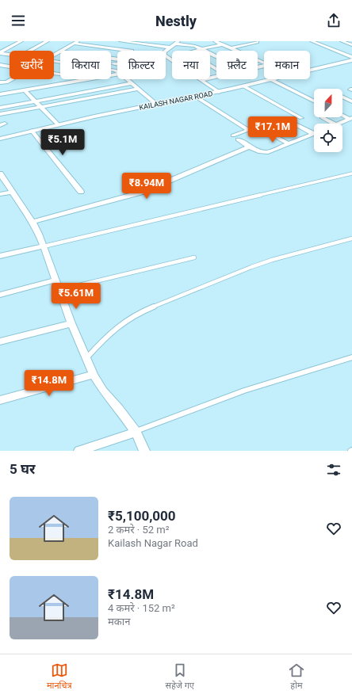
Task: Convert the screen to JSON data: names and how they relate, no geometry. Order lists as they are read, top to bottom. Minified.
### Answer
{"streets":{"street":["KAILASH NAGAR ROAD"]},"north":"top","page":{"header":"Nestly","chip":["खरीदें","किराया","फ़िल्टर","नया","फ़्लैट","मकान"],"price":["₹17.1M","₹5.1M","₹8.94M","₹5.61M","₹14.8M"],"heading":"5 घर","list":[{"name":"₹5,100,000","note":"2 कमरे · 52 m² · Kailash Nagar Road"},{"name":"₹14.8M","note":"4 कमरे · 152 m² · मकान"}],"tabs":["मानचित्र","सहेजे गए","होम"]}}
